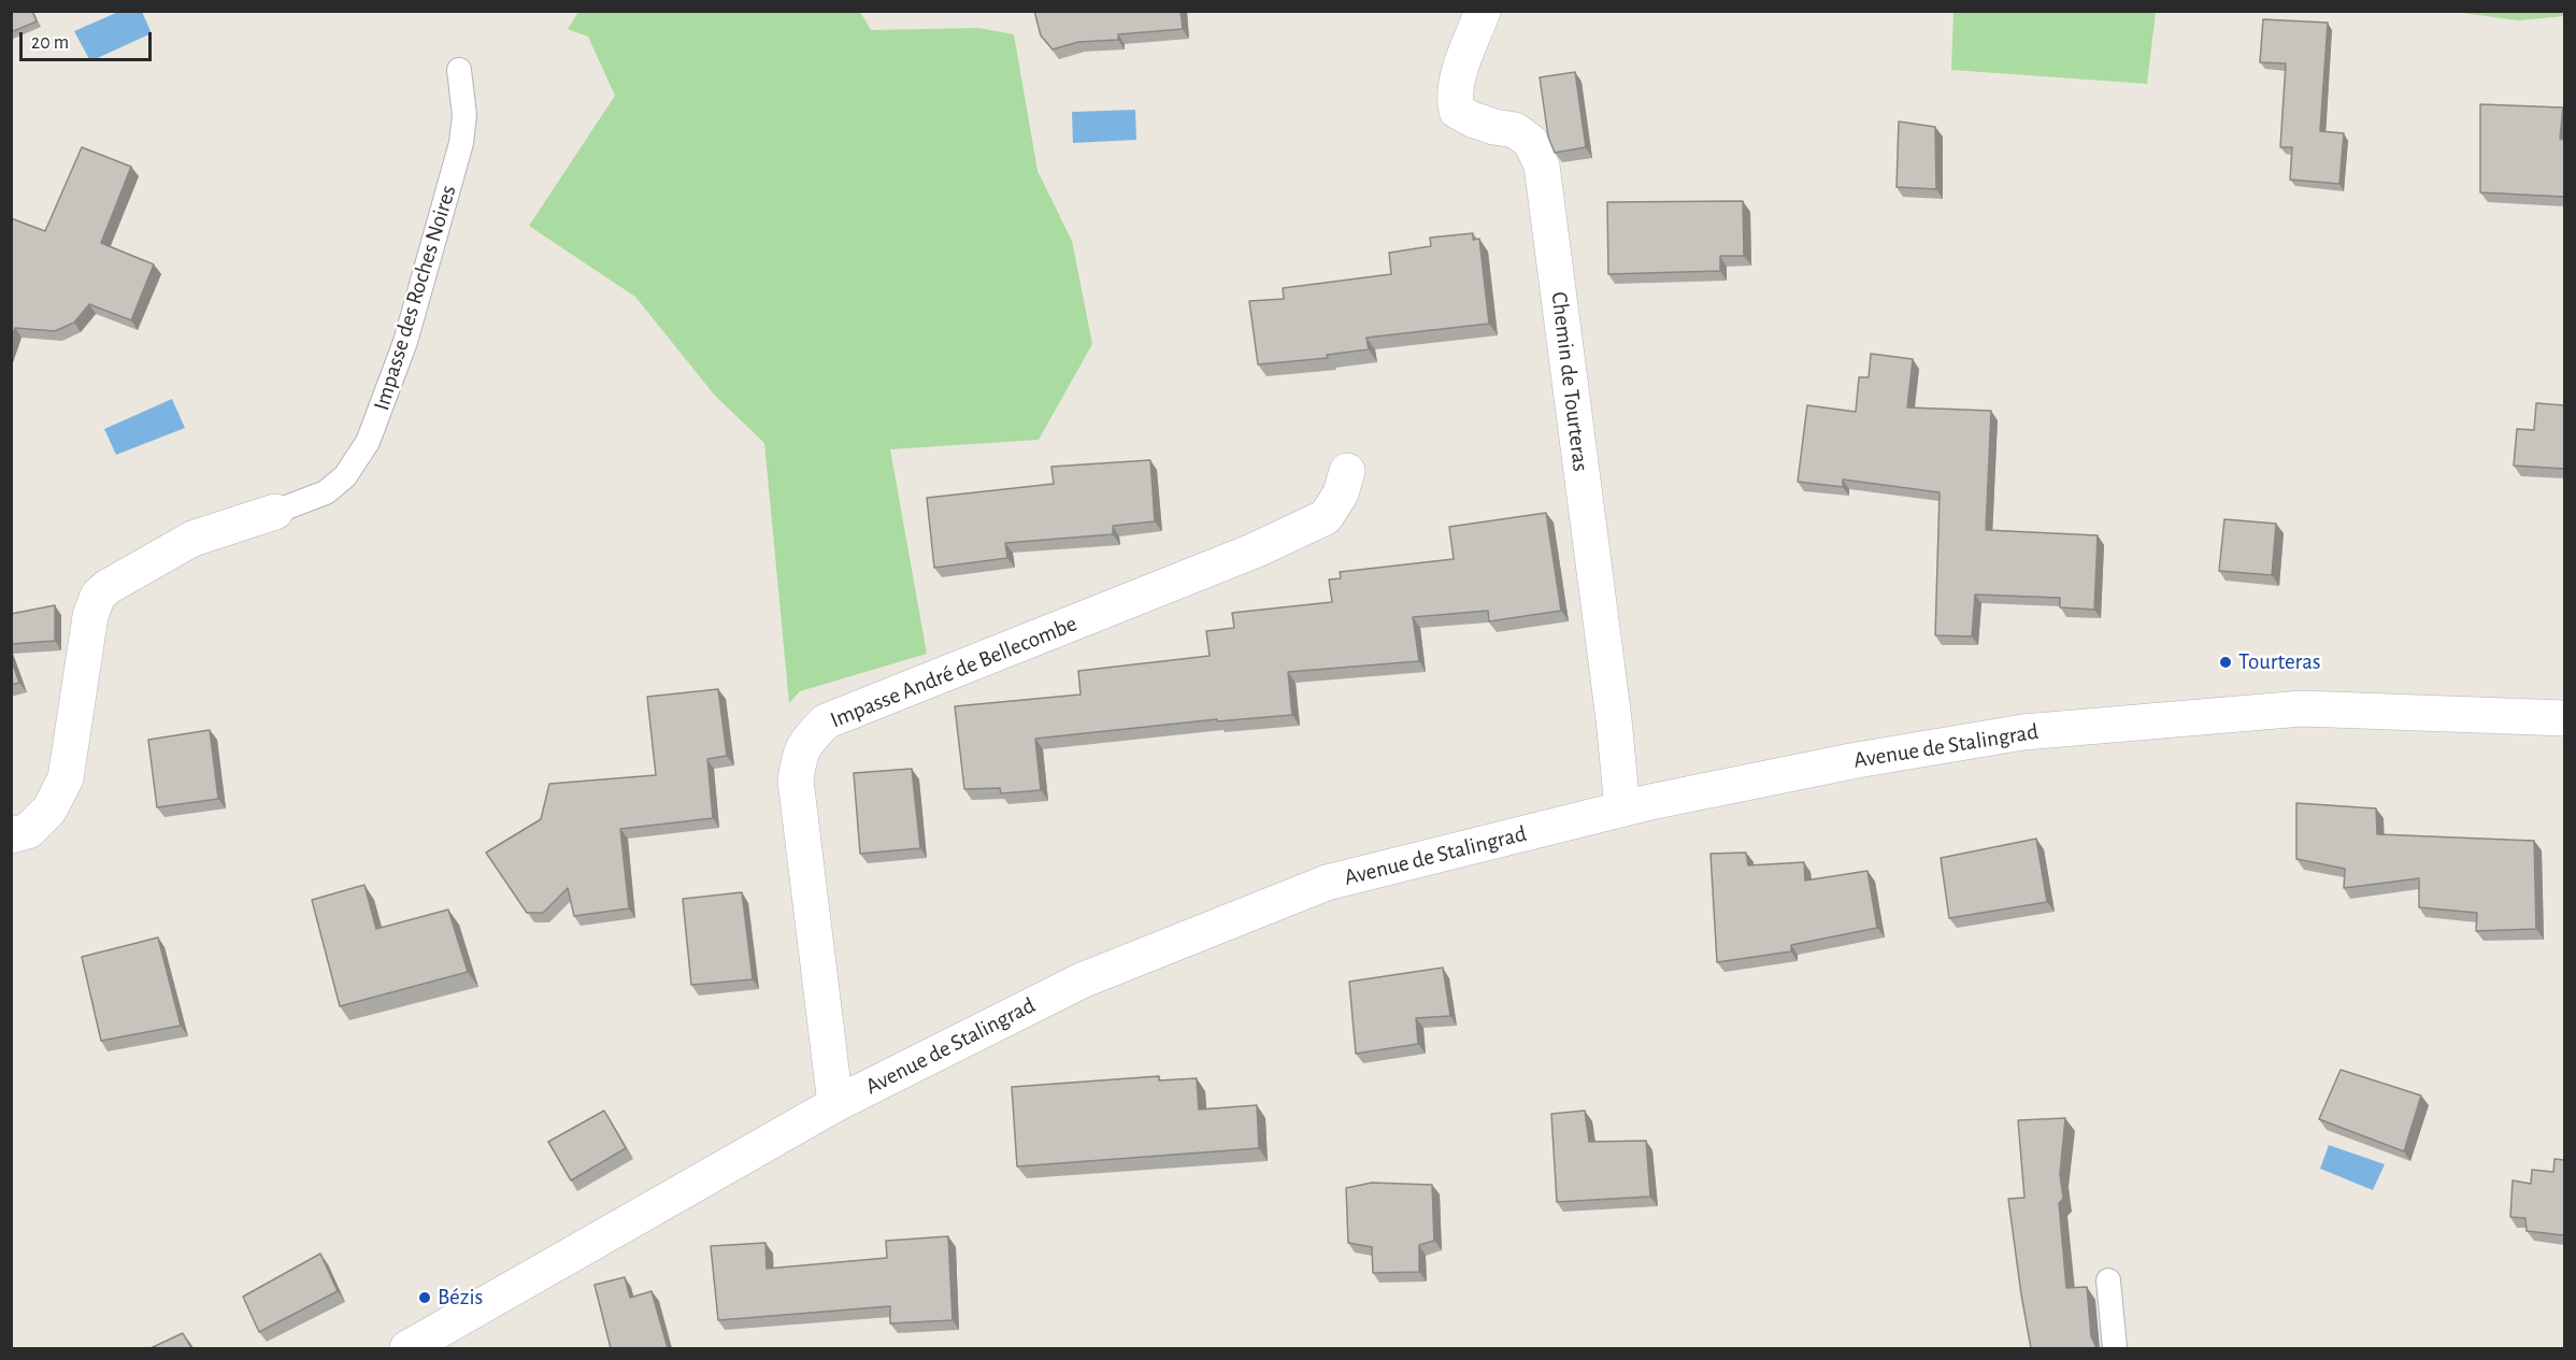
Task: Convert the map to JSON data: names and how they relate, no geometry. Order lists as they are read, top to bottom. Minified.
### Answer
{"streets":{"street":["Impasse des Roches Noires","Chemin de Tourteras","Impasse André de Bellecombe","Avenue de Stalingrad"]},"crossings":[["Chemin de Tourteras","Avenue de Stalingrad"],["Impasse André de Bellecombe","Avenue de Stalingrad"]],"places":["Tourteras","Bézis"],"scale_bar":"20 m"}
